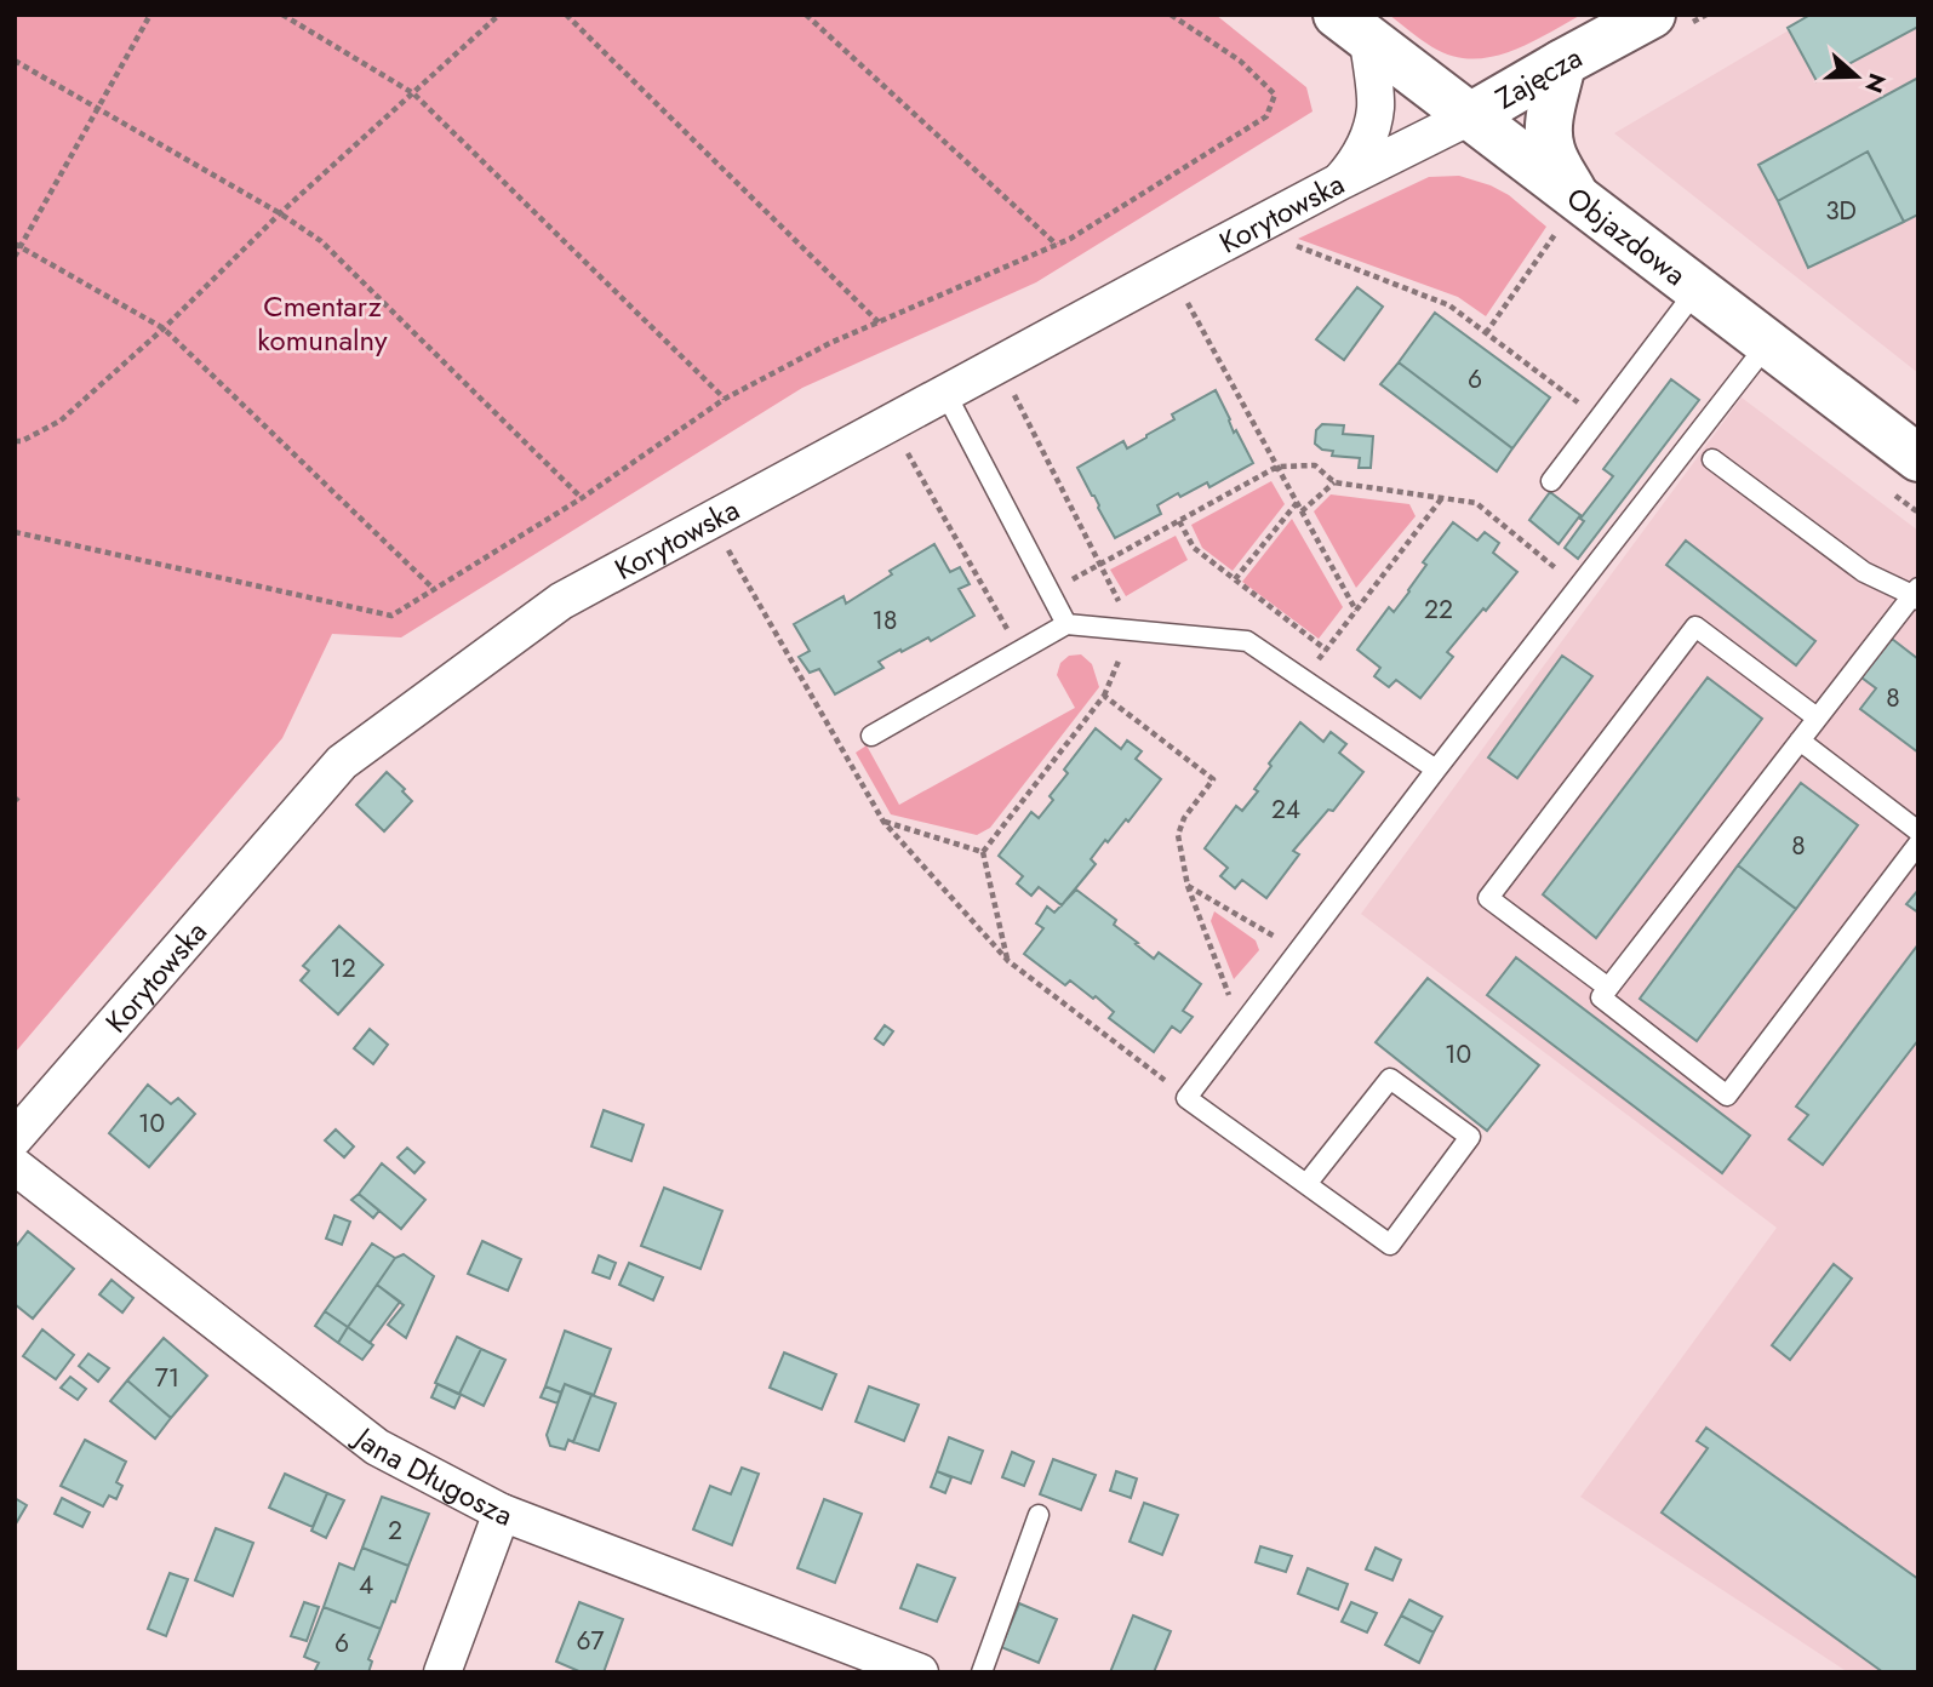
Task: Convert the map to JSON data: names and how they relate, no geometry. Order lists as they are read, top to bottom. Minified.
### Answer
{"streets":{"street":["Zajęcza","Korytowska","Objazdowa","Jana Długosza"]},"crossings":[["Zajęcza","Korytowska"],["Zajęcza","Objazdowa"],["Korytowska","Objazdowa"]],"parks":["Cmentarz komunalny"],"house_numbers":["3D","6","22","18","8","24","8","12","10","10","71","2","4","67","6"],"north":"right"}
